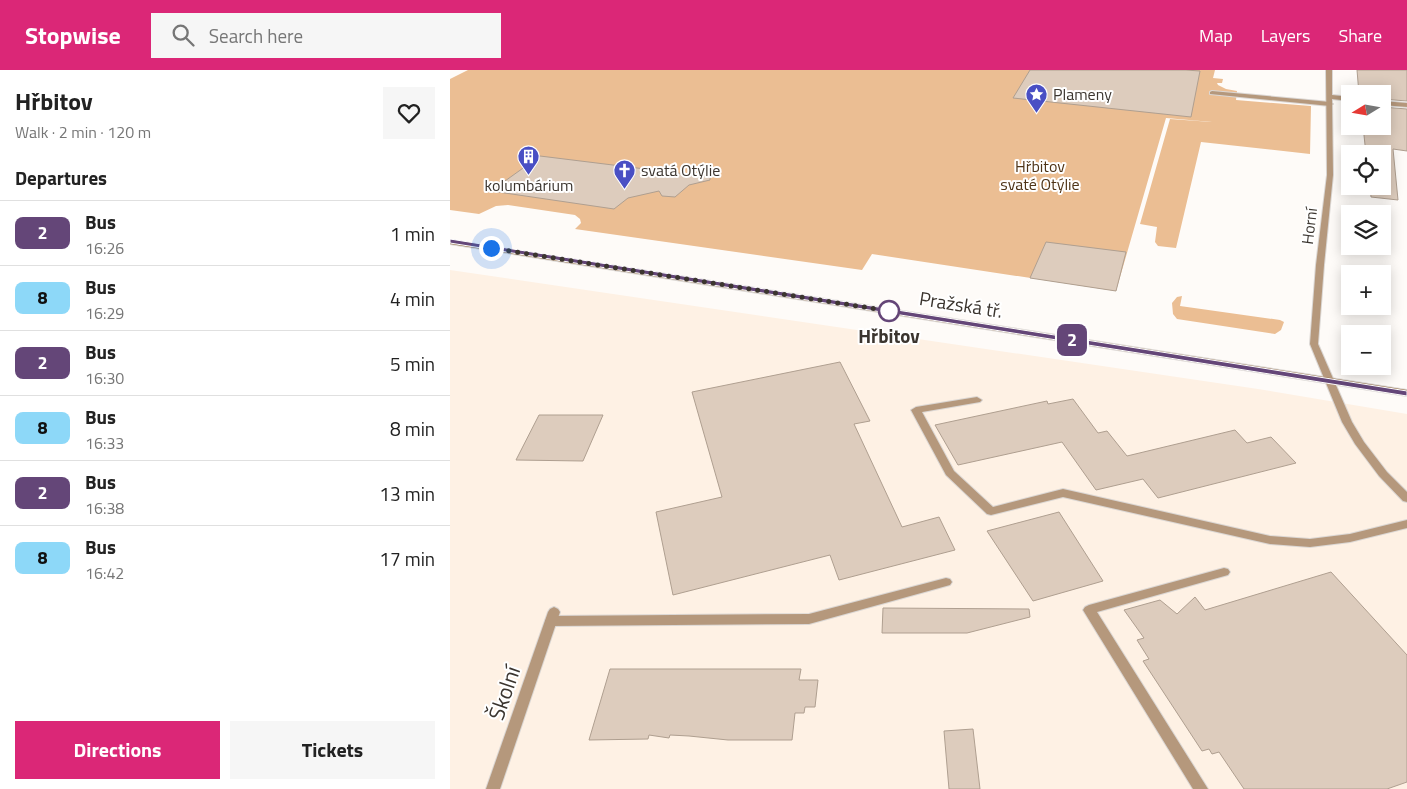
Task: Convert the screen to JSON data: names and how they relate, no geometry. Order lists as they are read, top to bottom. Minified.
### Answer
{"streets":{"main road":["Pražská tř."],"street":["Horní","Školní"]},"crossings":[["Horní","Pražská tř."]],"parks":["Hřbitov svaté Otýlie"],"places":{"place":["Plameny"],"building":["kolumbárium"],"church":["svatá Otýlie"],"other":["Hřbitov"]},"lines":["bus line 2"],"north":"left","page":{"header":"Stopwise","search":"Search here","nav":["Map","Layers","Share"],"heading":[["Hřbitov","Walk · 2 min · 120 m"],"Departures"],"on_map":"2","map_buttons":["+","−"],"list":[{"mark":"2","name":"Bus","note":"16:26","value":"1 min"},{"mark":"8","name":"Bus","note":"16:29","value":"4 min"},{"mark":"2","name":"Bus","note":"16:30","value":"5 min"},{"mark":"8","name":"Bus","note":"16:33","value":"8 min"},{"mark":"2","name":"Bus","note":"16:38","value":"13 min"},{"mark":"8","name":"Bus","note":"16:42","value":"17 min"}],"buttons":["Directions","Tickets"]}}
